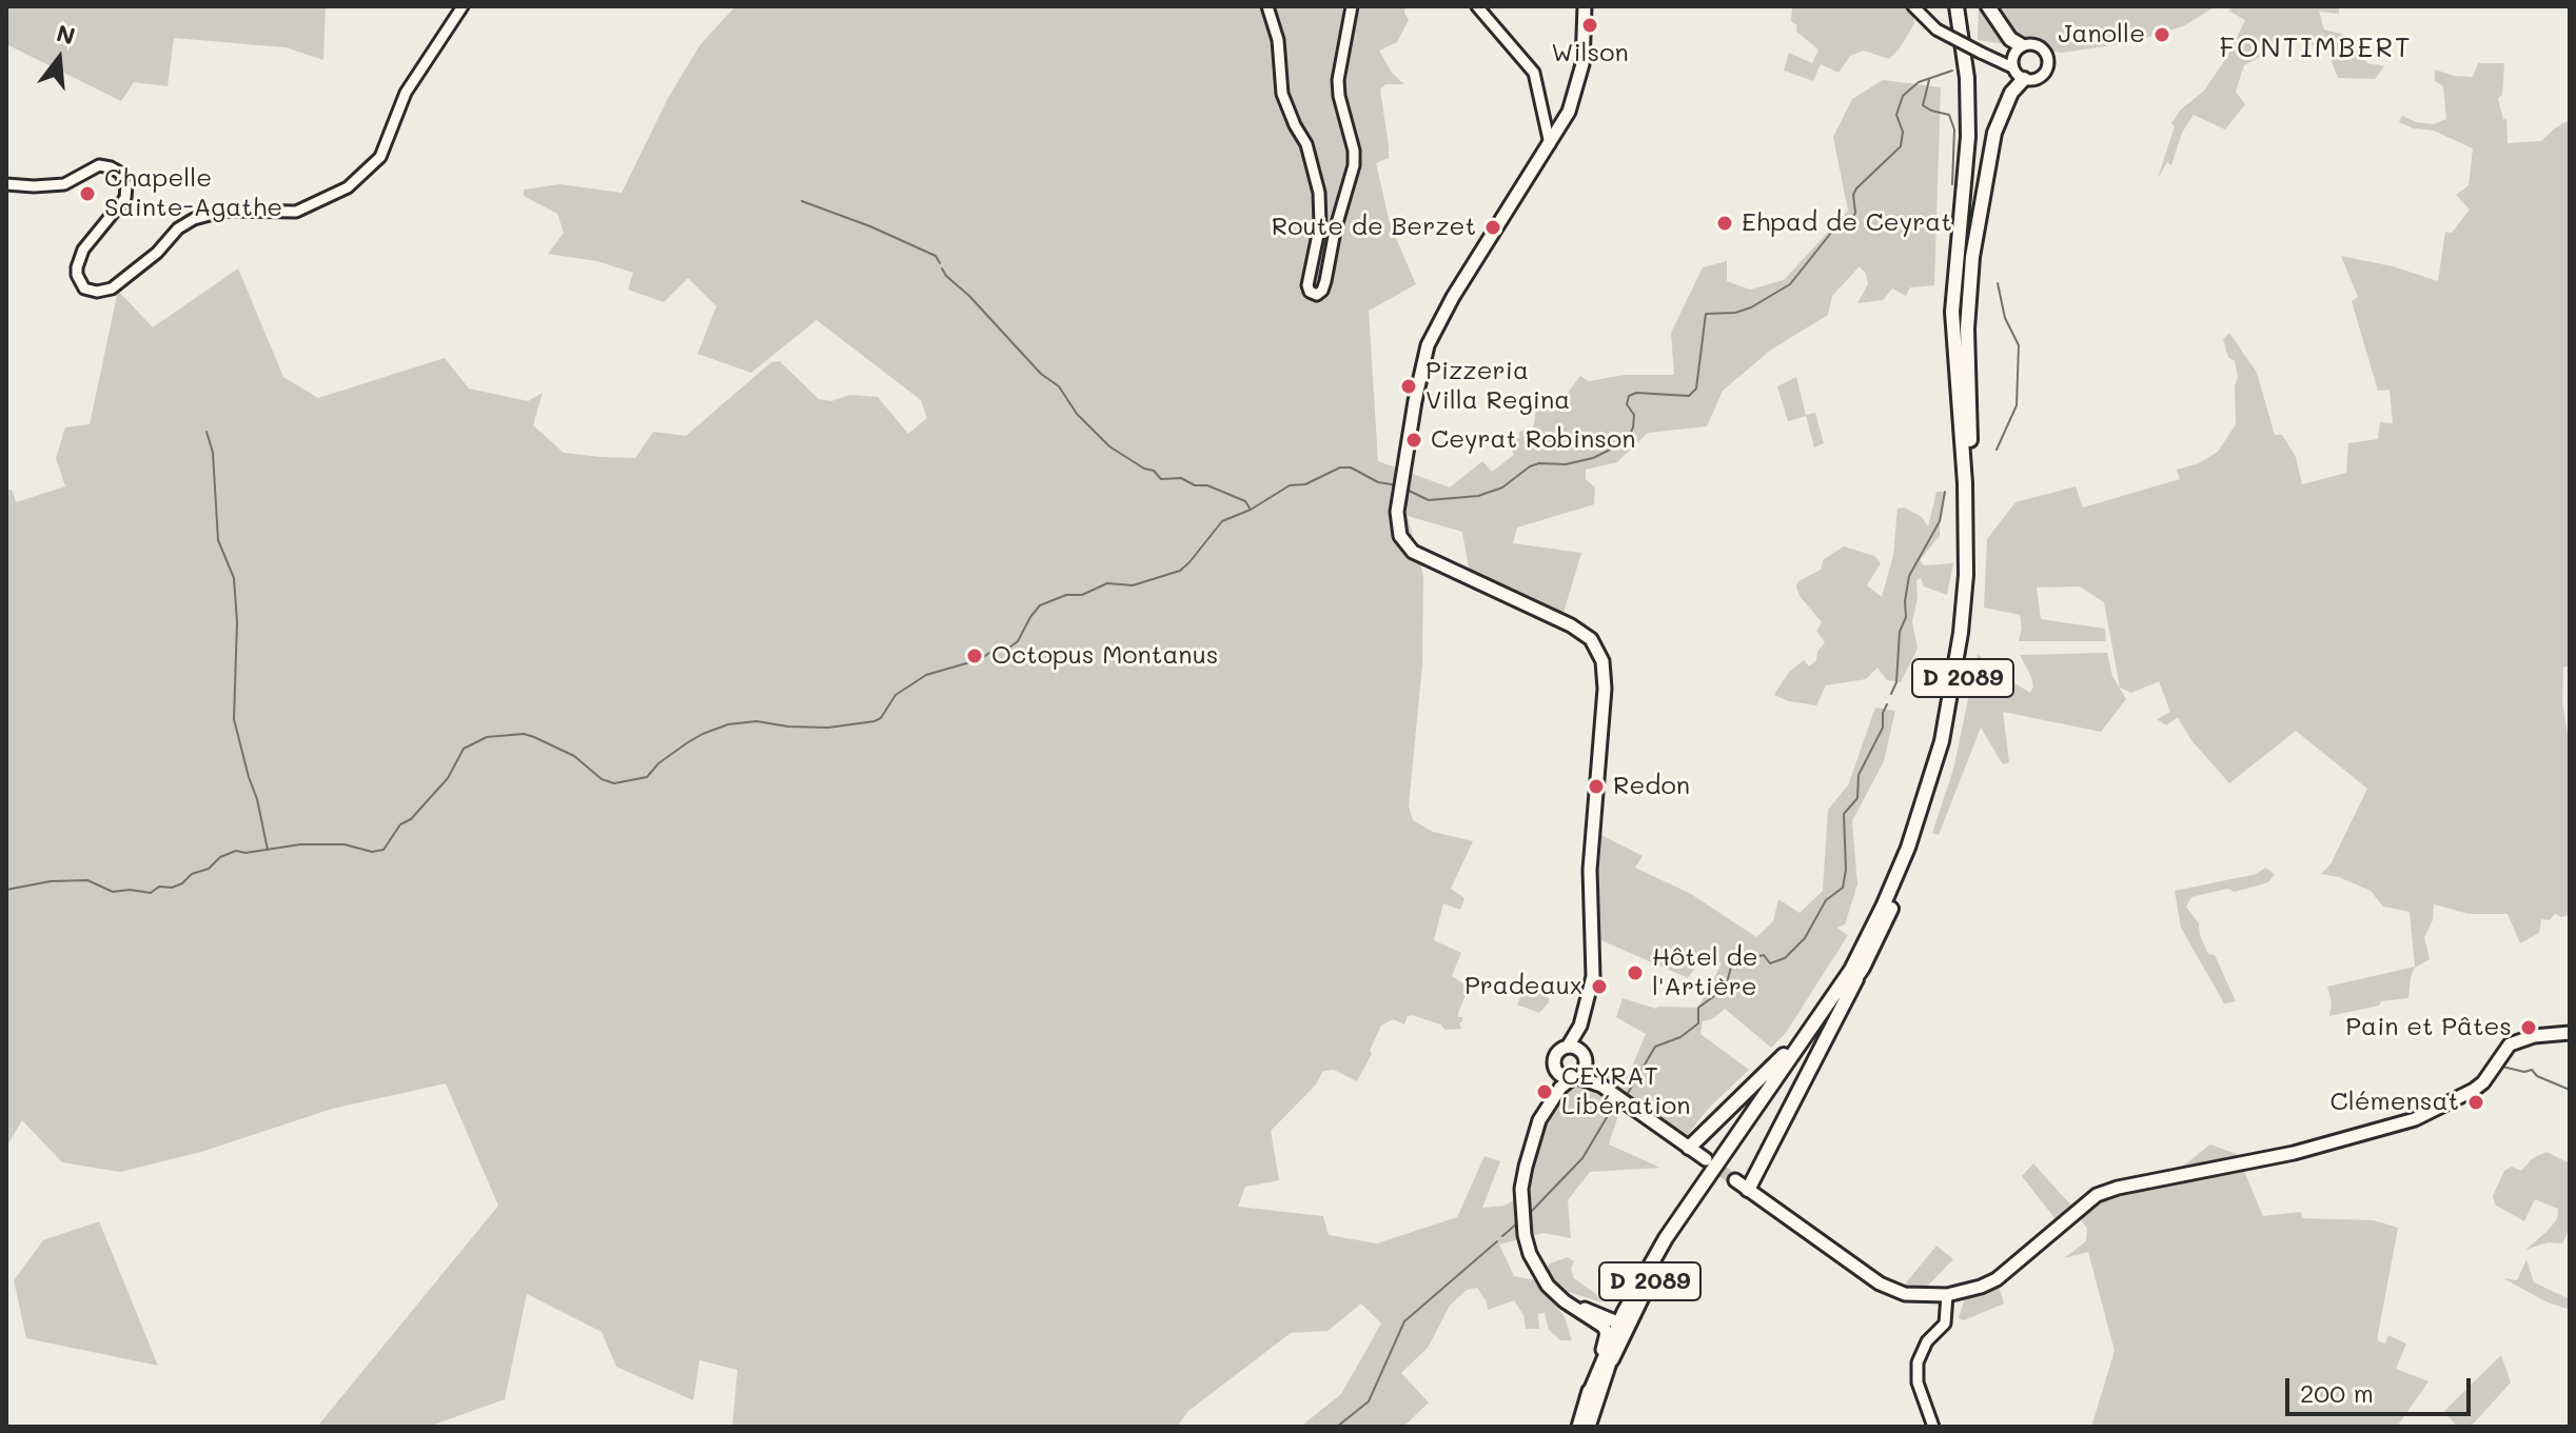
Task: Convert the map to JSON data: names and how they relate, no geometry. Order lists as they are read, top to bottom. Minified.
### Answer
{"streets":{"highway":["D 2089"]},"districts":["FONTIMBERT"],"places":["Wilson","Janolle","Chapelle Sainte-Agathe","Ehpad de Ceyrat","Route de Berzet","Pizzeria Villa Regina","Ceyrat Robinson","Octopus Montanus","Redon","Hôtel de l'Artière","Pradeaux","Pain et Pâtes","CEYRAT Libération","Clémensat"],"scale_bar":"200 m","north":"top"}
